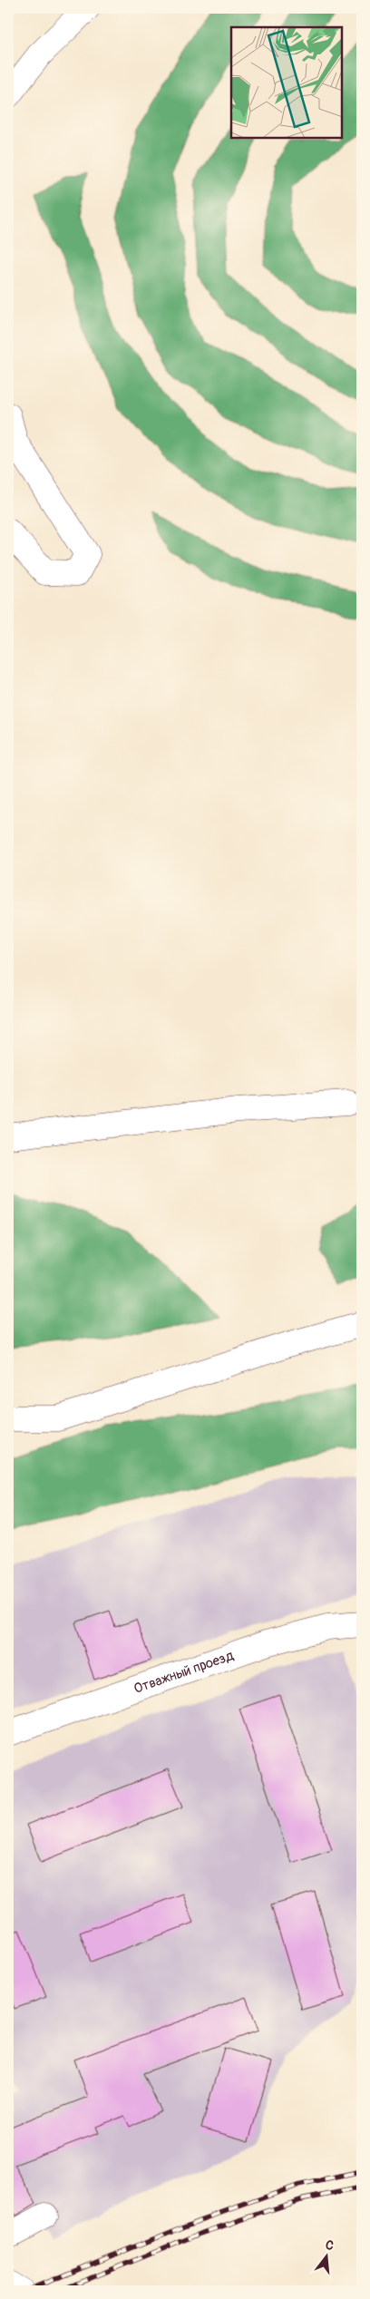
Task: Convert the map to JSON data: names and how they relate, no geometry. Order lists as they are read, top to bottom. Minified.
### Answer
{"streets":{"street":["Отважный проезд"]},"north":"top"}
